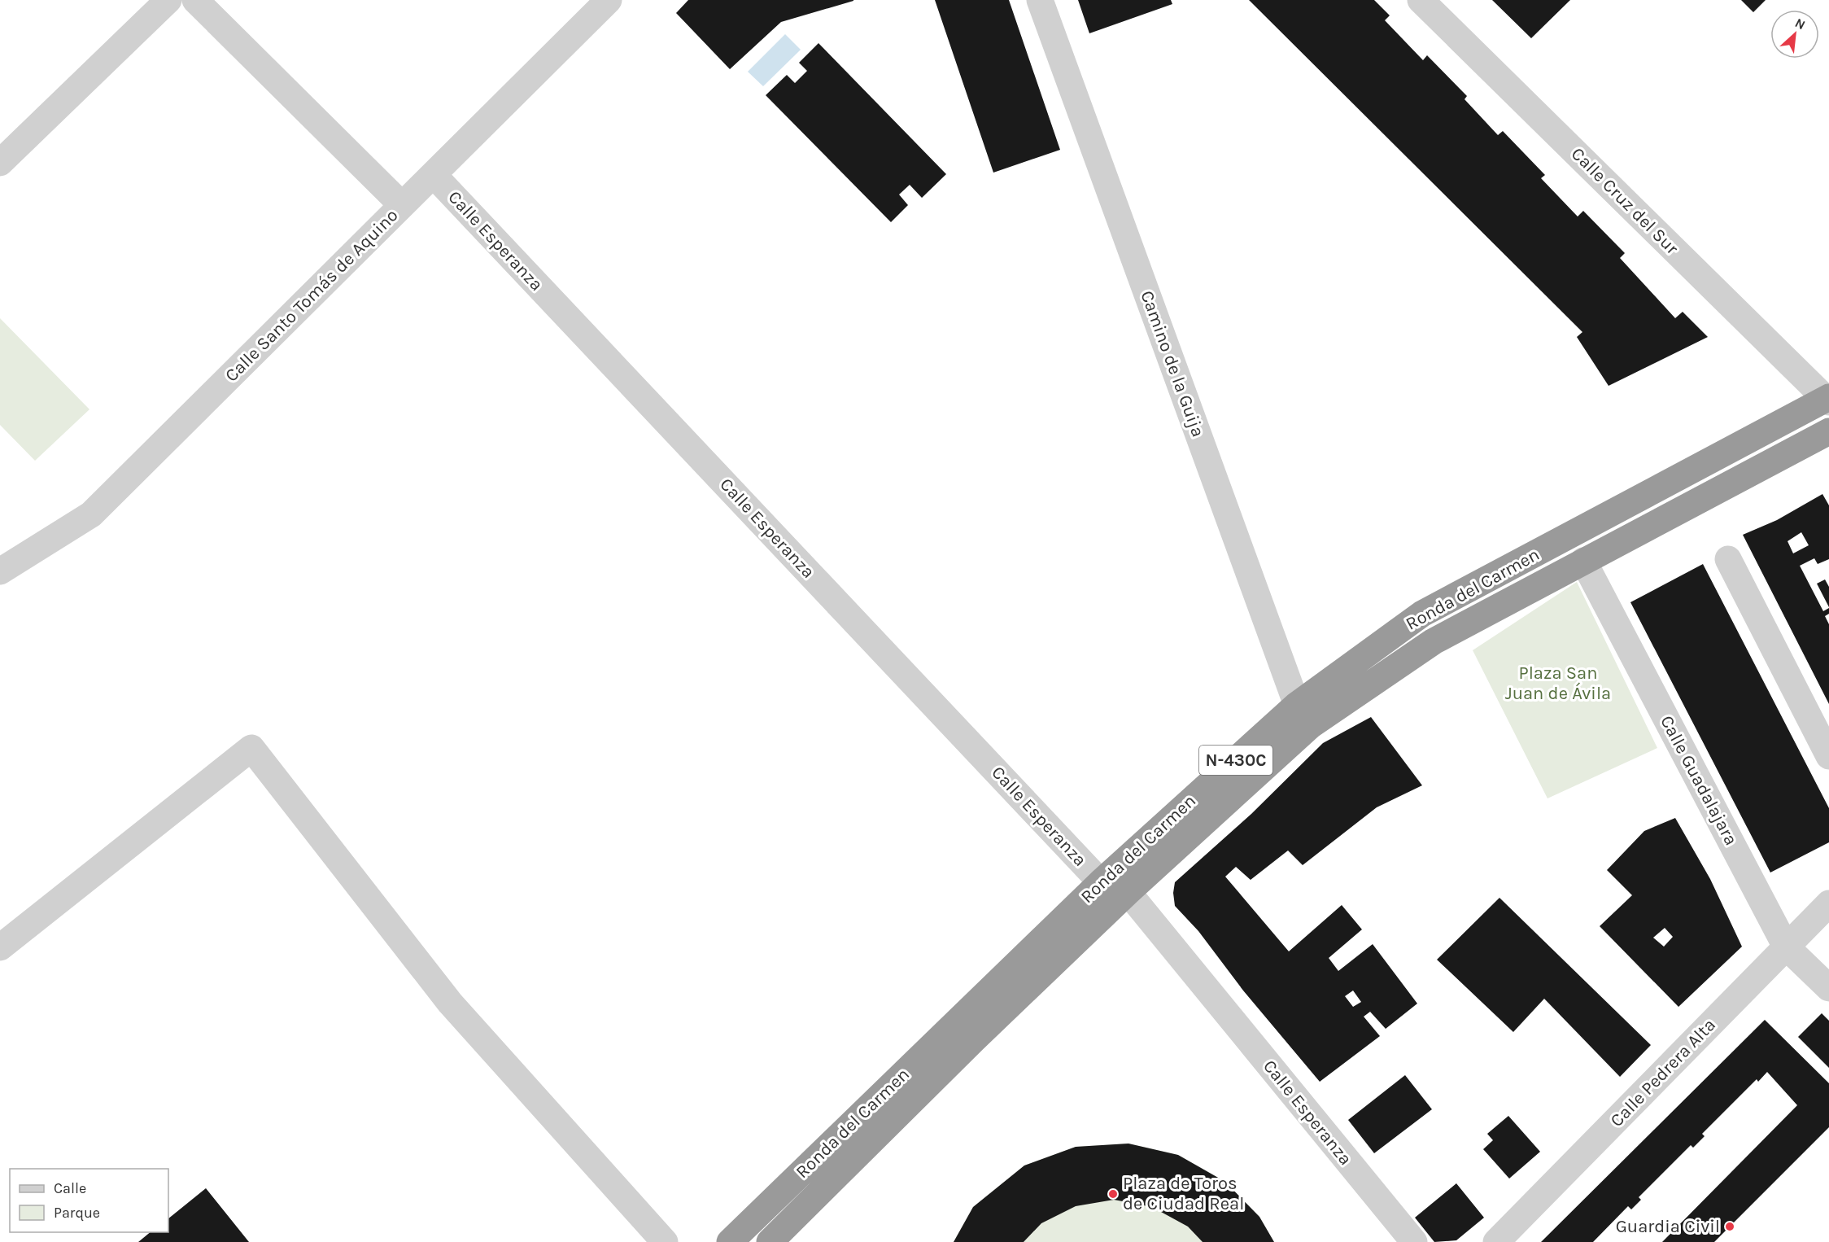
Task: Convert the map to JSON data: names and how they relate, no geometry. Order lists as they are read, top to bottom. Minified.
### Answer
{"streets":{"highway":["Ronda del Carmen","N-430C"],"street":["Calle Cruz del Sur","Calle Esperanza","Calle Santo Tomás de Aquino","Camino de la Guija","Calle Guadalajara","Calle Pedrera Alta"]},"crossings":[["Calle Cruz del Sur","Ronda del Carmen"],["Calle Esperanza","Calle Santo Tomás de Aquino"],["Calle Esperanza","Ronda del Carmen"],["Camino de la Guija","Ronda del Carmen"],["Ronda del Carmen","Calle Guadalajara"],["Calle Guadalajara","Calle Pedrera Alta"]],"parks":["Plaza San Juan de Ávila"],"places":["Plaza de Toros de Ciudad Real","Guardia Civil"],"legend":["Calle","Parque"],"north":"top right"}
